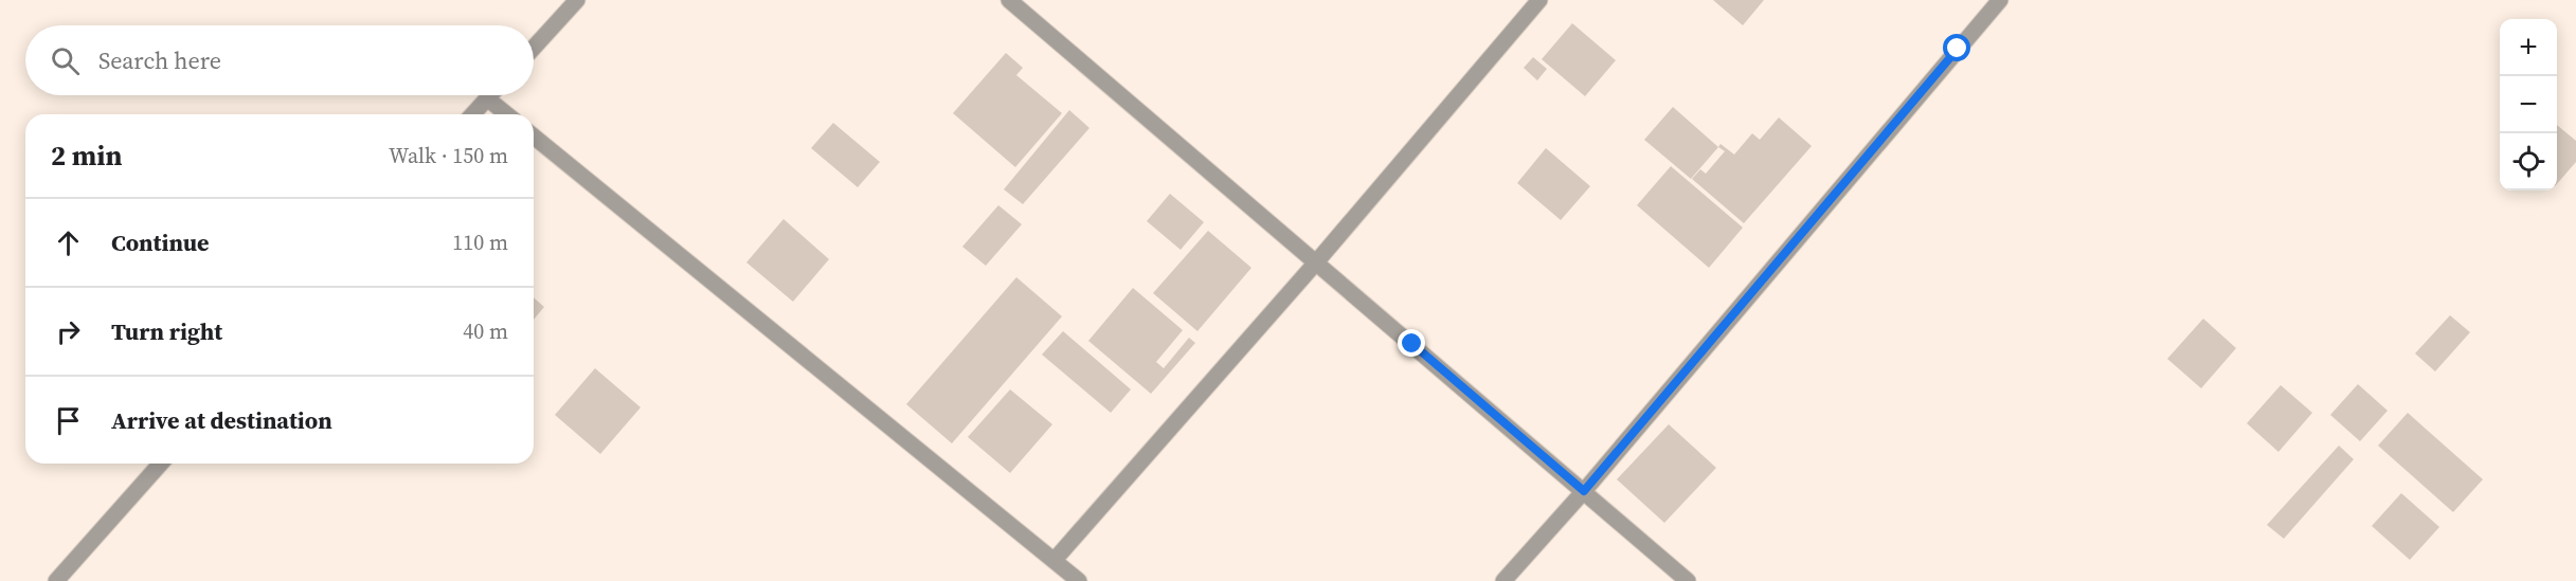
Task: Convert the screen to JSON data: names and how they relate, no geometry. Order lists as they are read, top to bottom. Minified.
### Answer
{"page":{"map_buttons":["+","−"],"search":"Search here","heading":["2 min","Walk · 150 m"],"list":[["Continue","110 m"],["Turn right","40 m"],"Arrive at destination"]}}
